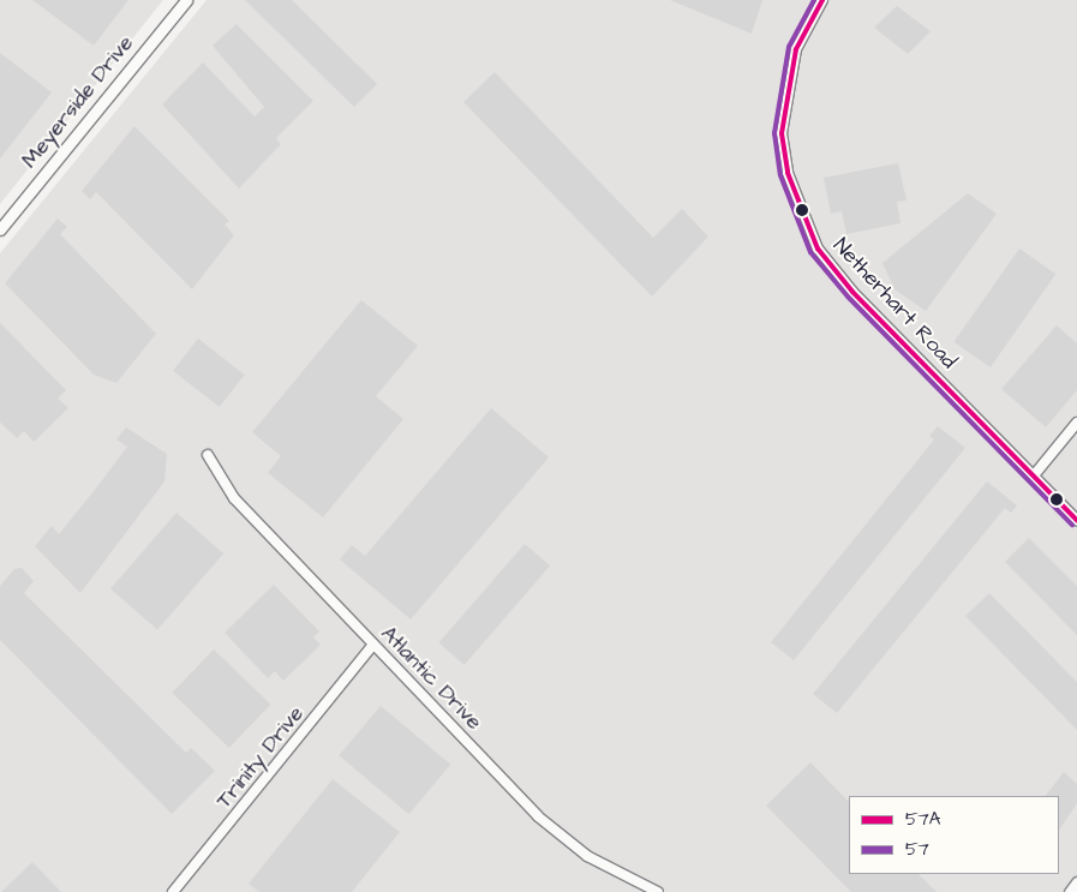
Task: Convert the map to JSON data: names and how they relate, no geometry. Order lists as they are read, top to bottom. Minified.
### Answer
{"streets":{"street":["Meyerside Drive","Netherhart Road","Atlantic Drive","Trinity Drive"]},"crossings":[["Atlantic Drive","Trinity Drive"]],"lines":["transit line 57A","transit line 57"],"legend":["57A","57"]}
